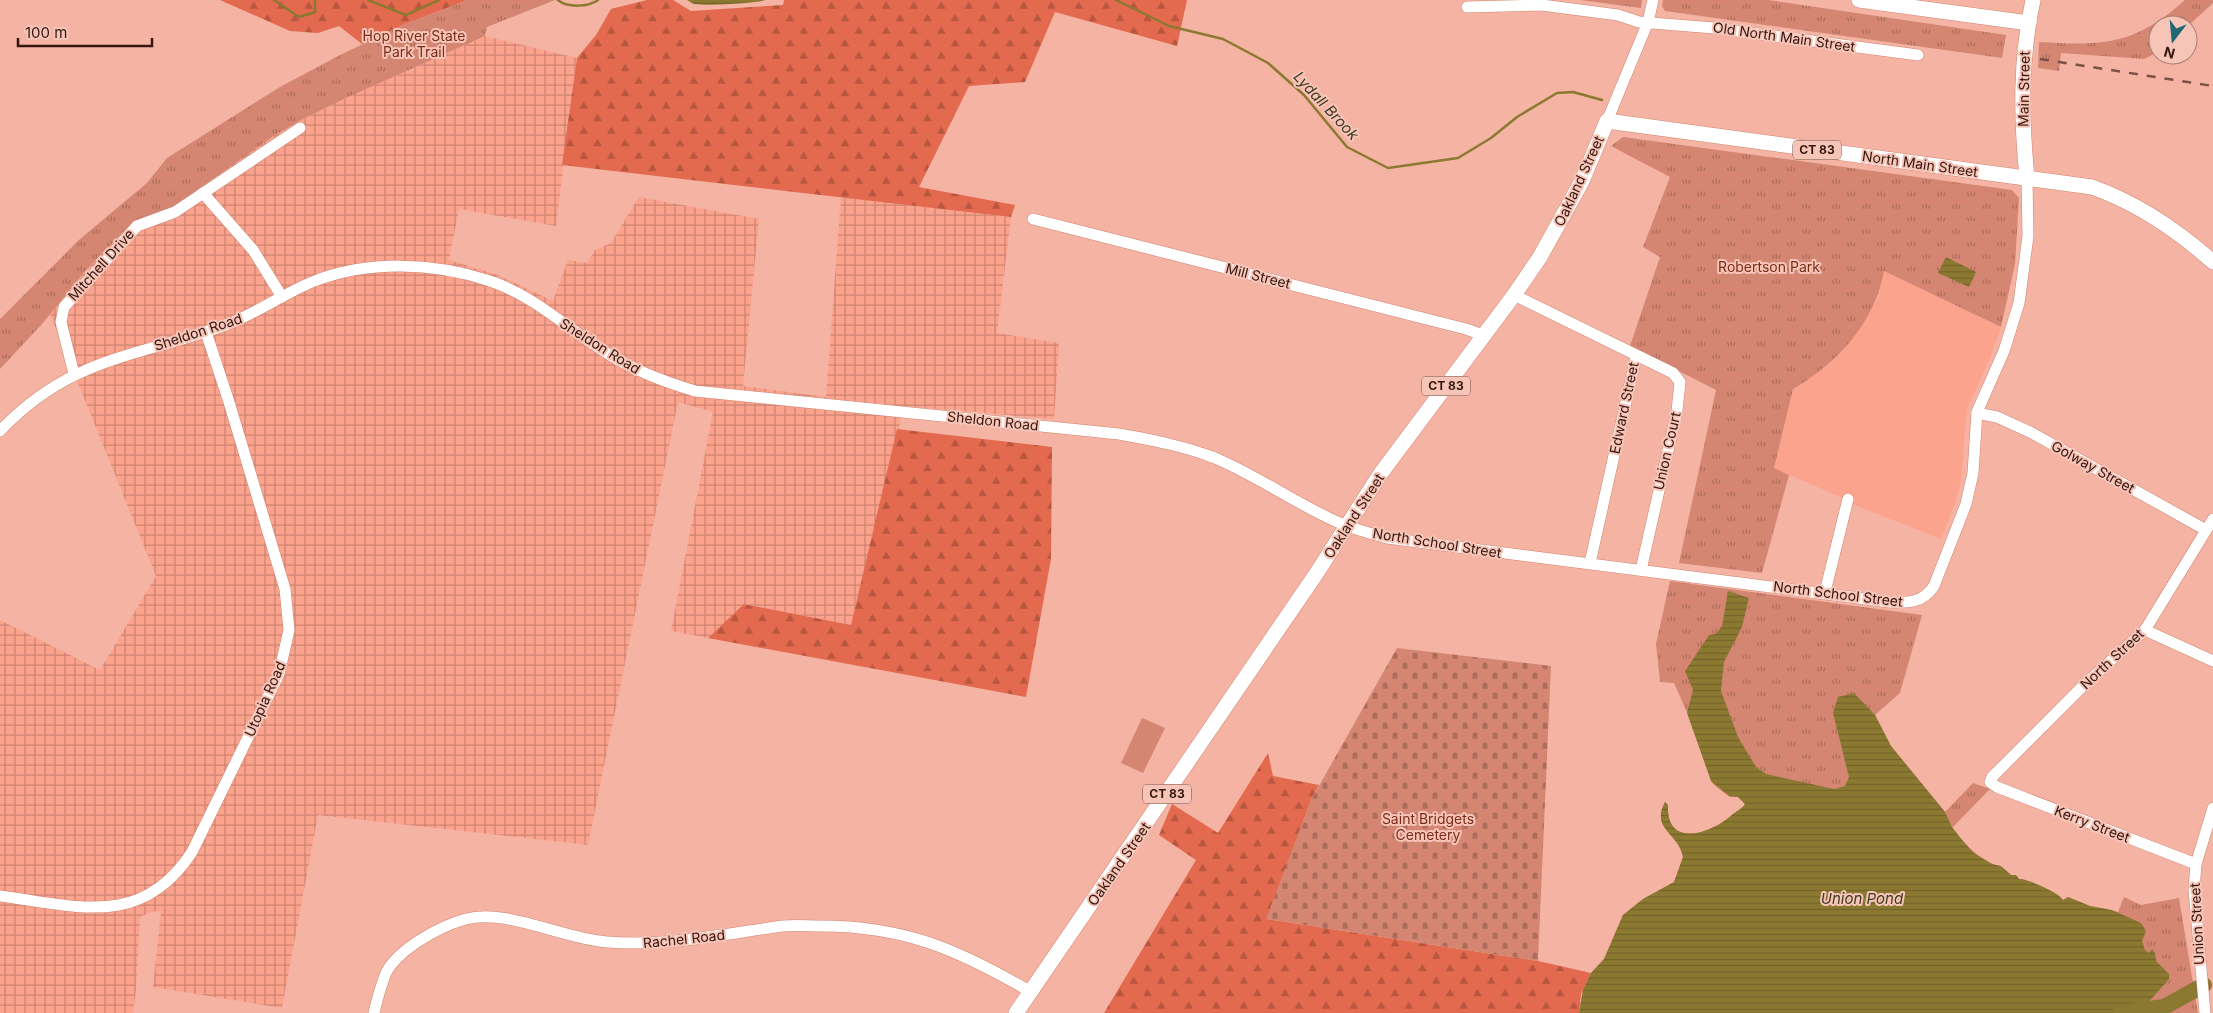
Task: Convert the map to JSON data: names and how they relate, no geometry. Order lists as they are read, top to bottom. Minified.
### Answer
{"streets":{"main road":["Main Street","CT 83","North Main Street","Oakland Street"],"street":["Old North Main Street","Mitchell Drive","Mill Street","Sheldon Road","Edward Street","Union Court","Golway Street","North School Street","North Street","Utopia Road","Kerry Street","Union Street","Rachel Road"]},"crossings":[["Old North Main Street","Oakland Street"],["Main Street","North Main Street"],["Main Street","North School Street"],["North Main Street","Oakland Street"],["North Main Street","North School Street"],["Oakland Street","Mill Street"],["Oakland Street","Sheldon Road"],["Oakland Street","Edward Street"],["Oakland Street","North School Street"],["Oakland Street","Rachel Road"],["Mitchell Drive","Sheldon Road"],["Sheldon Road","North School Street"],["Sheldon Road","Utopia Road"],["Edward Street","Union Court"],["Edward Street","North School Street"],["Union Court","North School Street"],["Golway Street","North School Street"],["Golway Street","North Street"],["North Street","Kerry Street"],["Kerry Street","Union Street"]],"water":["Lydall Brook","Union Pond"],"parks":["Hop River State Park Trail","Robertson Park","Saint Bridgets Cemetery"],"scale_bar":"100 m","north":"bottom"}
